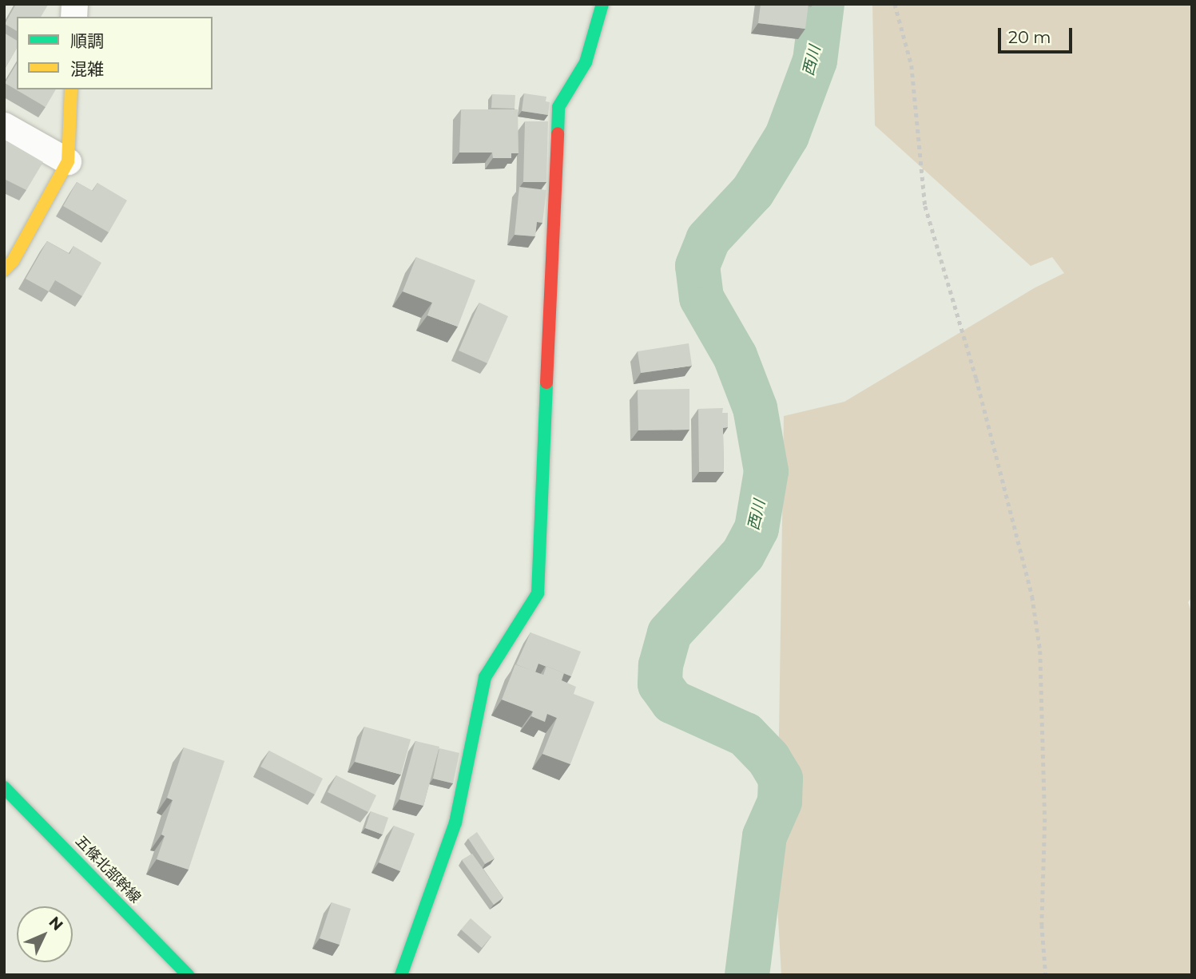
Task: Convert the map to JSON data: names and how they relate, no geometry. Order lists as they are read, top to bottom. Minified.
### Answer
{"streets":{"street":["五條北部幹線"]},"water":["西川"],"legend":["順調","混雑"],"scale_bar":"20 m","north":"top right"}
